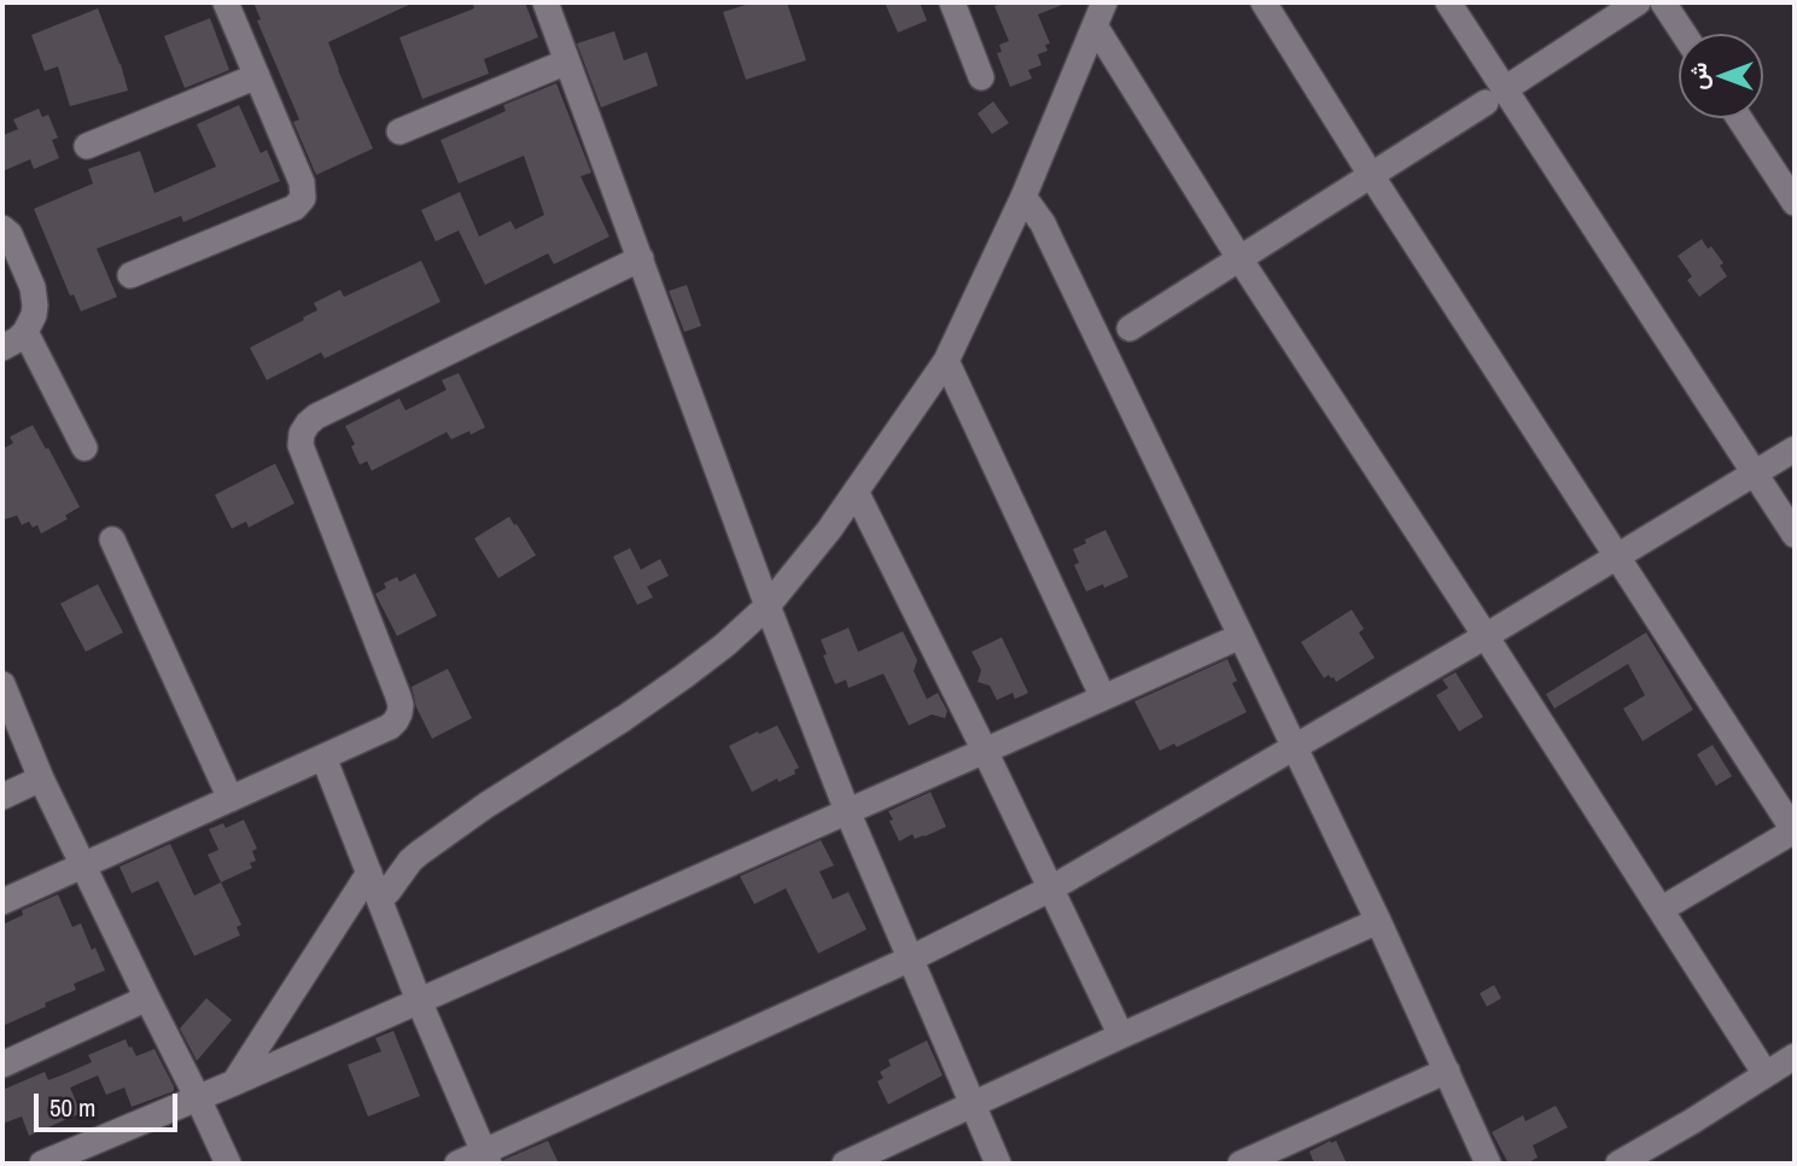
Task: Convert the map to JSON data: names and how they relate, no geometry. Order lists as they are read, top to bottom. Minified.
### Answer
{"scale_bar":"50 m","north":"left"}
